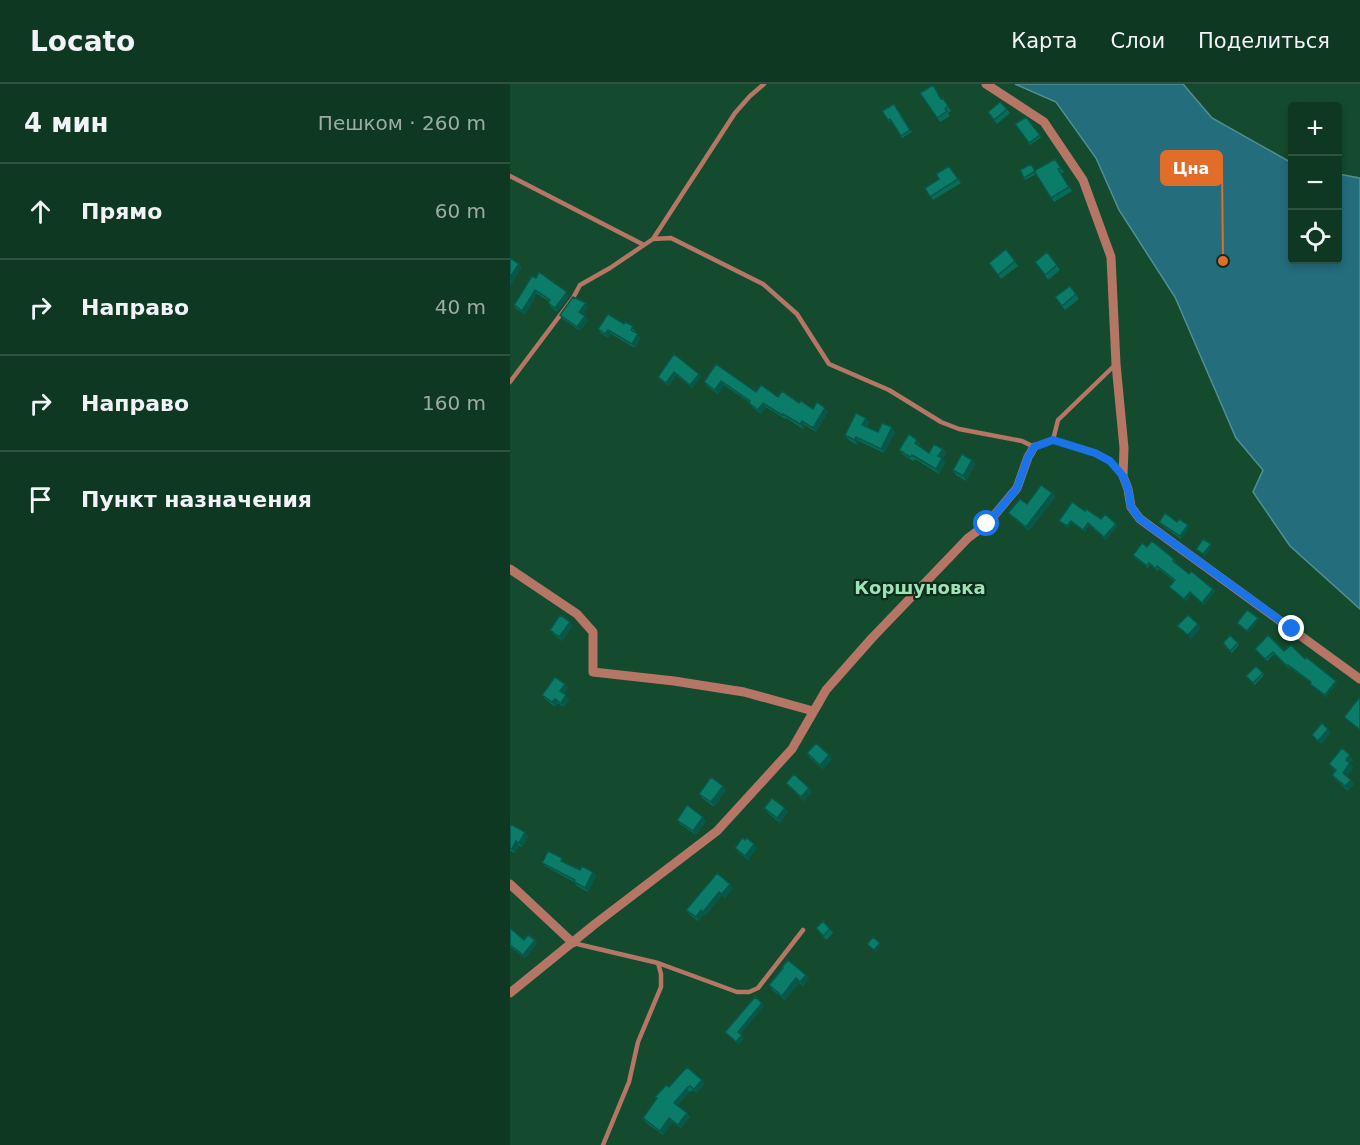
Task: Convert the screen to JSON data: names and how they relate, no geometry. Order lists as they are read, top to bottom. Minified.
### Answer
{"districts":["Коршуновка"],"places":["Цна"],"page":{"header":"Locato","nav":["Карта","Слои","Поделиться"],"heading":["4 мин","Пешком · 260 m"],"map_buttons":["+","−"],"list":[["Прямо","60 m"],["Направо","40 m"],["Направо","160 m"],"Пункт назначения"]}}
